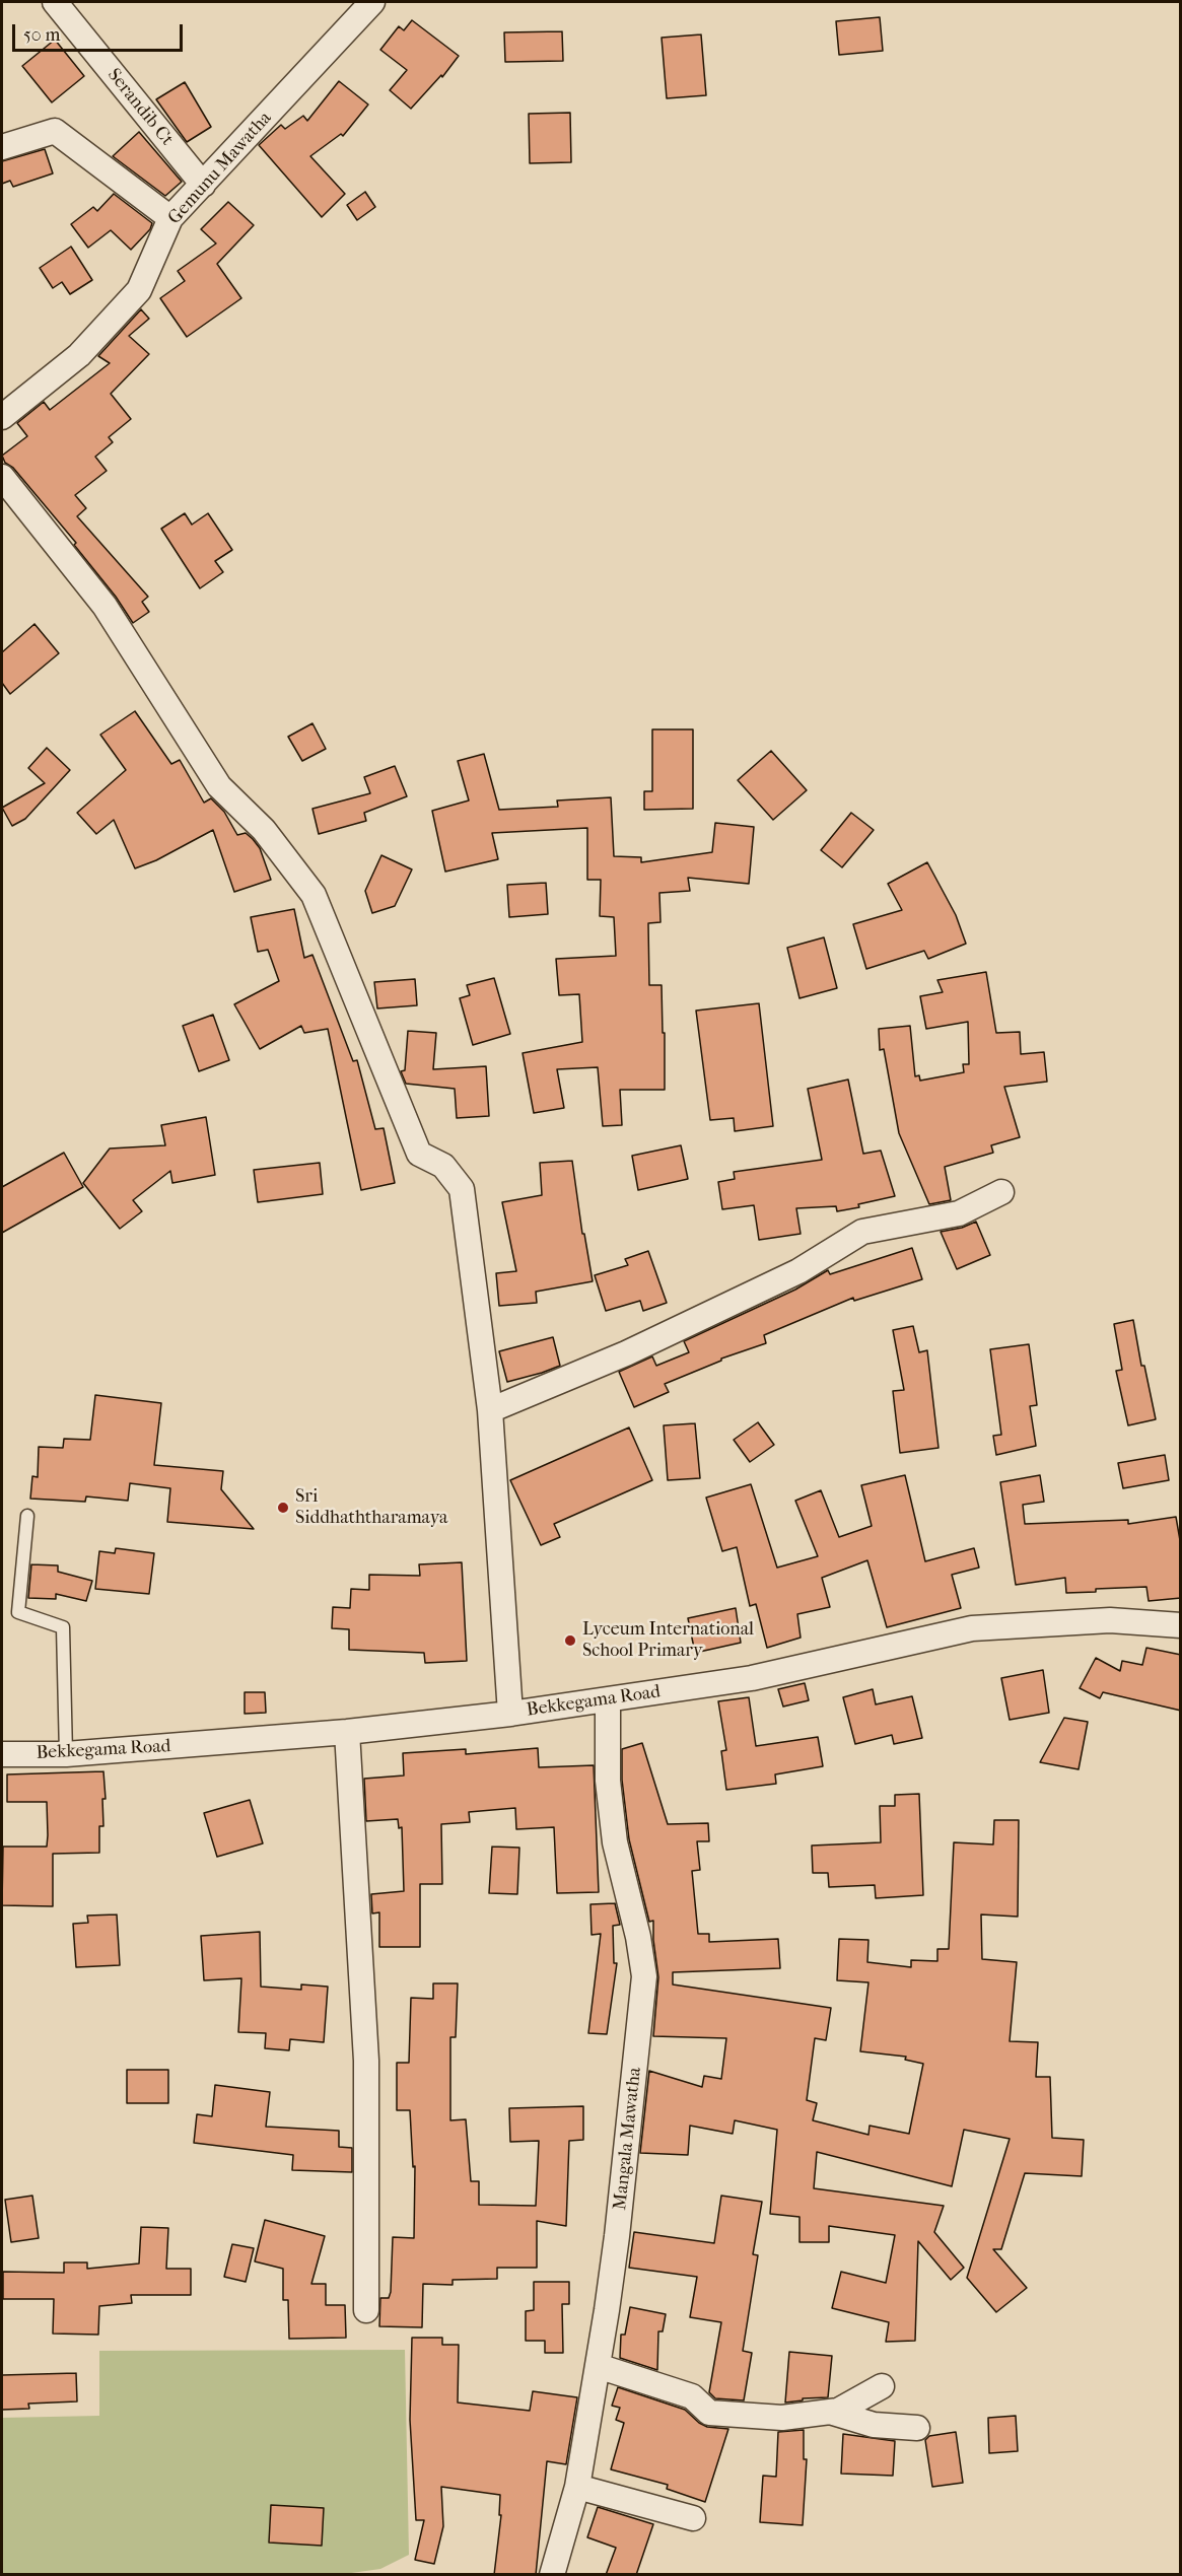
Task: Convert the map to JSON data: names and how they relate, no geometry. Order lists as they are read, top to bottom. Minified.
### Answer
{"streets":{"street":["Serandib Ct","Gemunu Mawatha","Bekkegama Road","Mangala Mawatha"]},"crossings":[["Serandib Ct","Gemunu Mawatha"],["Bekkegama Road","Mangala Mawatha"]],"places":["Sri Siddhaththaramaya","Lyceum International School Primary"],"scale_bar":"50 m"}
